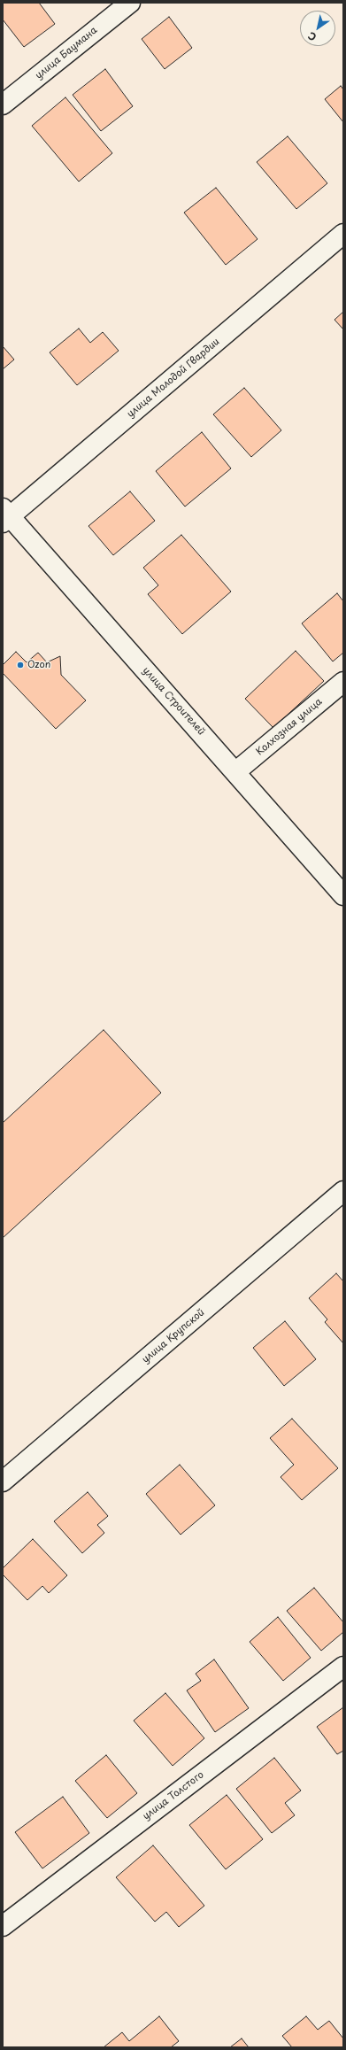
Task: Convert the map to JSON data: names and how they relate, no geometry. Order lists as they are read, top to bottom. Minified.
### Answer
{"streets":{"street":["улица Баумана","улица Молодой Гвардии","улица Строителей","Колхозная улица","улица Крупской","улица Толстого"]},"crossings":[["улица Молодой Гвардии","улица Строителей"],["улица Строителей","Колхозная улица"]],"places":["Ozon"],"north":"bottom left"}
